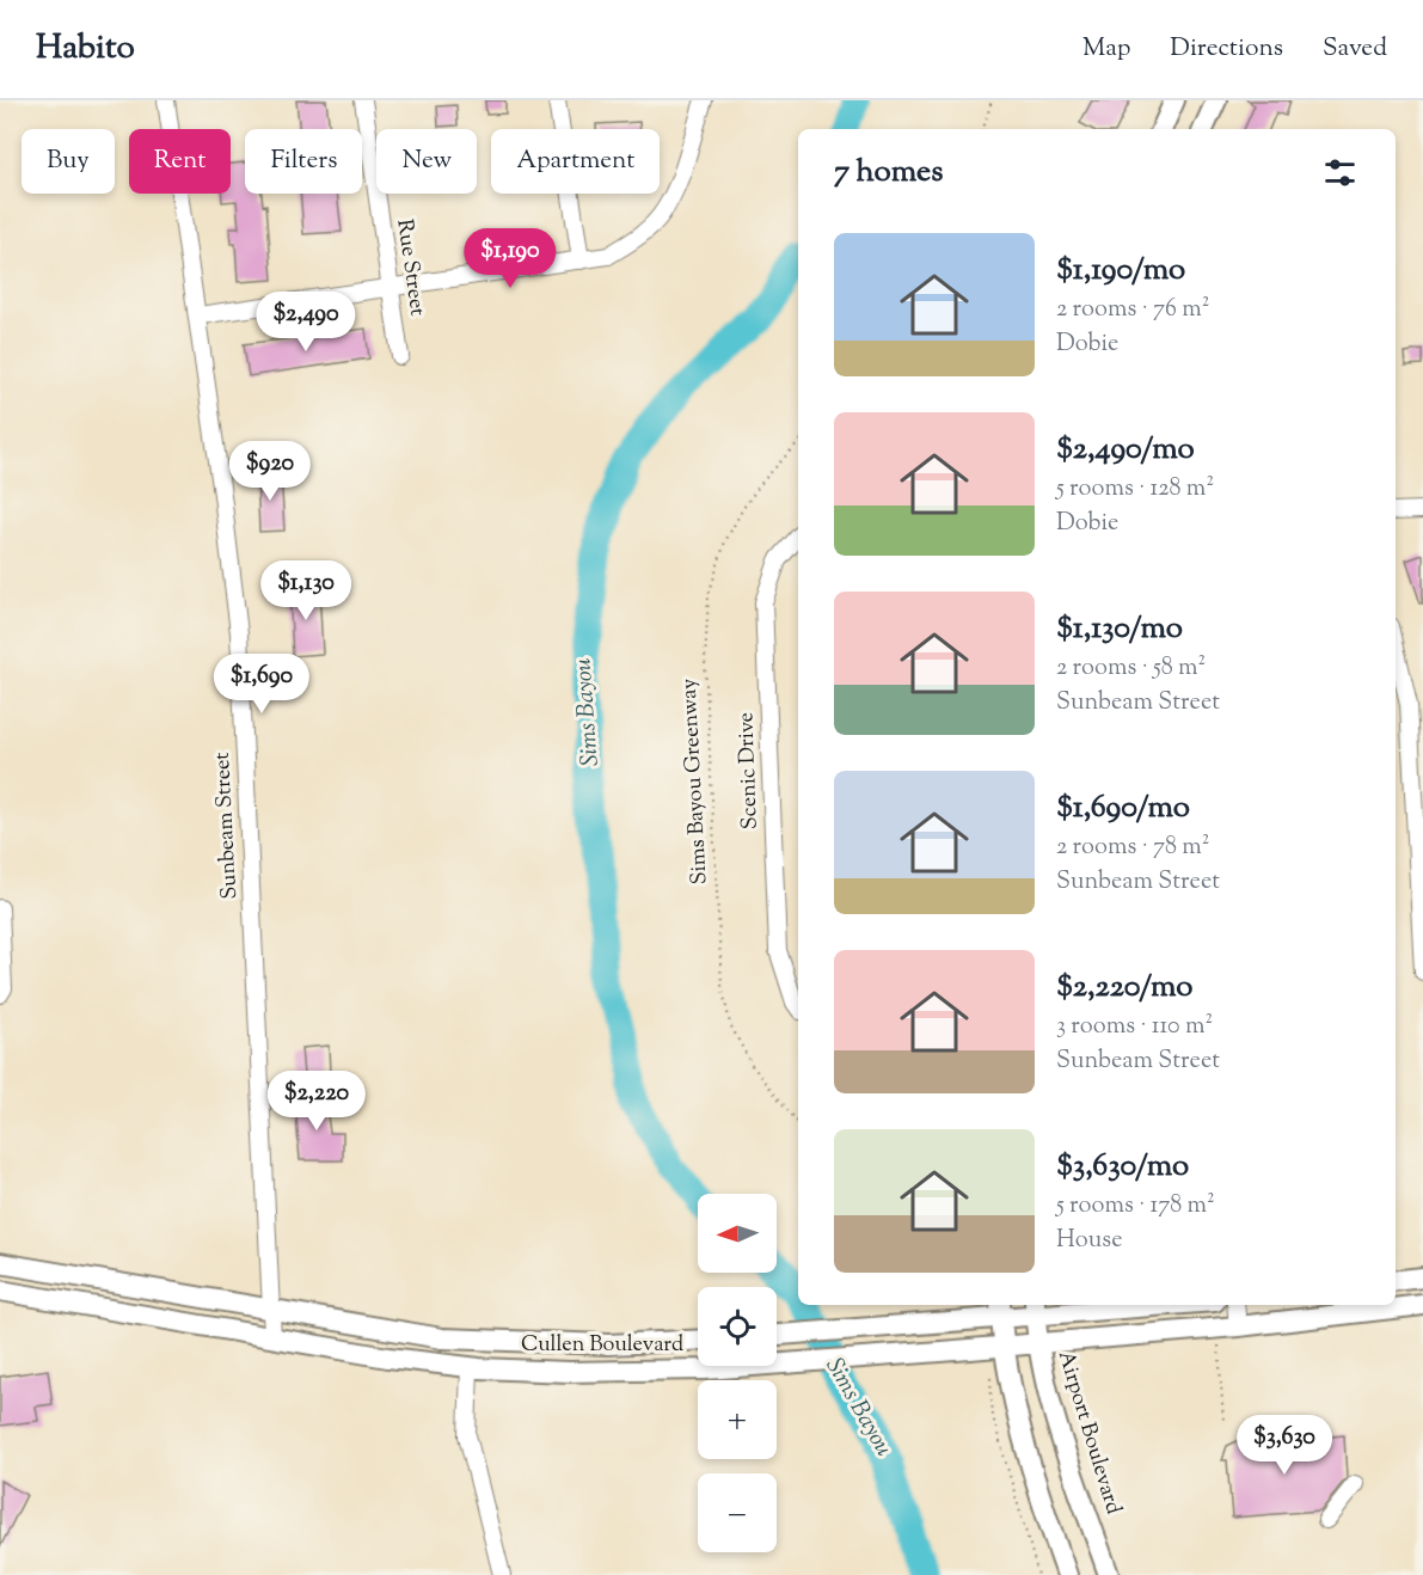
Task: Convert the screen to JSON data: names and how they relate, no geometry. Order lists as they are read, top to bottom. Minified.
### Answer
{"streets":{"main road":["Cullen Boulevard","Airport Boulevard"],"street":["Rue Street","Scenic Drive","Sunbeam Street"],"path":["Sims Bayou Greenway"]},"crossings":[["Sunbeam Street","Cullen Boulevard"],["Cullen Boulevard","Airport Boulevard"]],"water":["Sims Bayou"],"north":"left","page":{"header":"Habito","nav":["Map","Directions","Saved"],"chip":["Buy","Rent","Filters","New","Apartment"],"heading":"7 homes","list":[{"name":"$1,190/mo","note":"2 rooms · 76 m² · Dobie"},{"name":"$2,490/mo","note":"5 rooms · 128 m² · Dobie"},{"name":"$1,130/mo","note":"2 rooms · 58 m² · Sunbeam Street"},{"name":"$1,690/mo","note":"2 rooms · 78 m² · Sunbeam Street"},{"name":"$2,220/mo","note":"3 rooms · 110 m² · Sunbeam Street"},{"name":"$3,630/mo","note":"5 rooms · 178 m² · House"}],"price":["$1,190","$2,490","$920","$1,130","$1,690","$2,220","$3,630"],"map_buttons":["+","−"]}}
